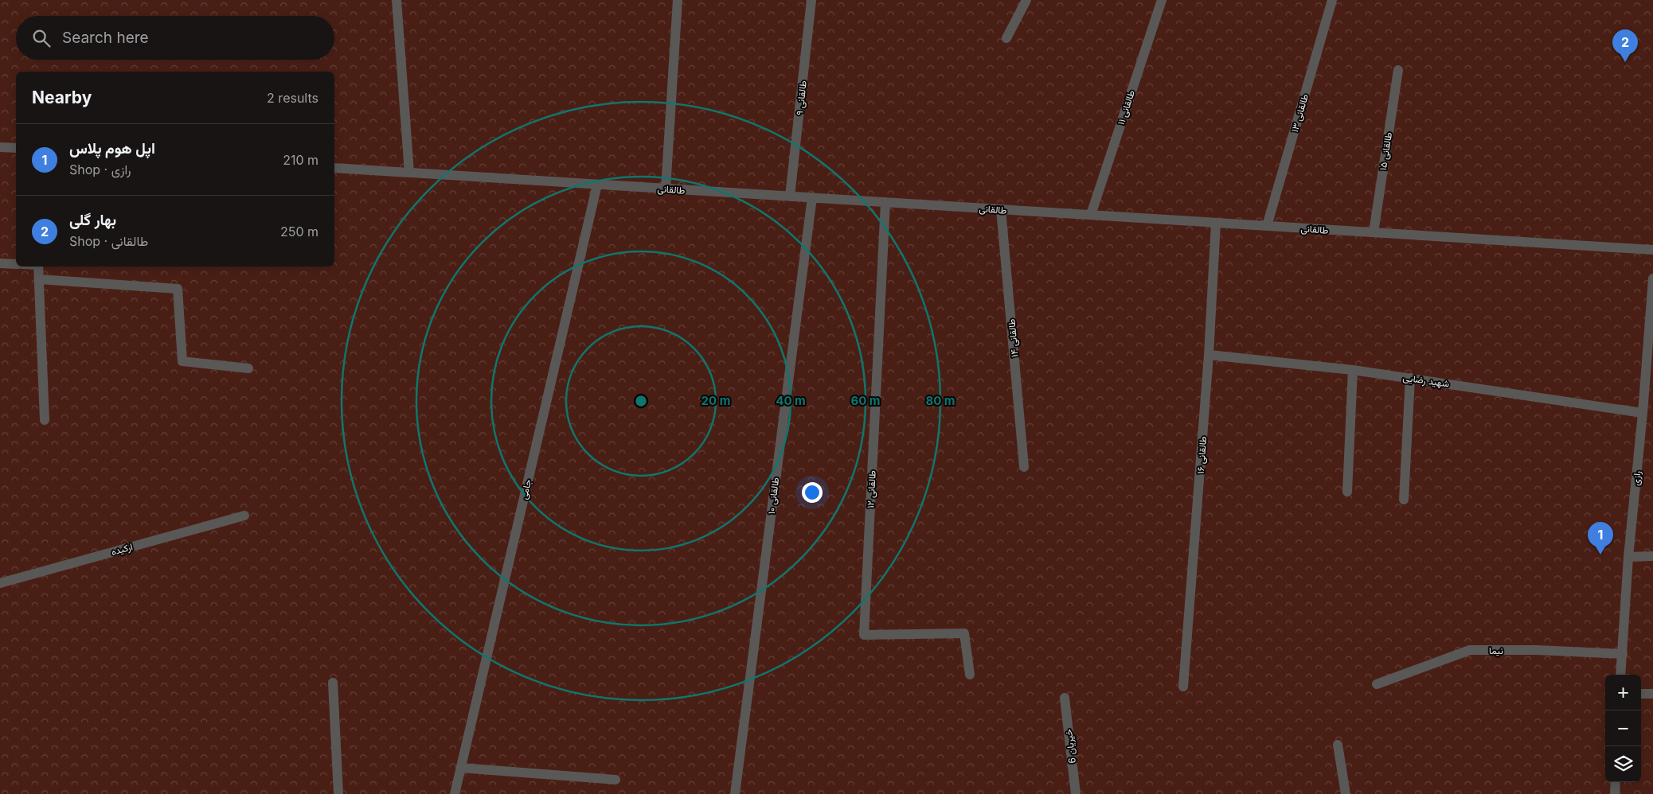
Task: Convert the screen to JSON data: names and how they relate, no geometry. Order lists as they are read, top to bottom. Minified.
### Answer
{"streets":{"street":["طالقانی ۹","طالقانی ۱۱","طالقانی ۱۳","طالقانی ۱۵","طالقانی","طالقانی ۱۴","شهید رضایی","طالقانی ۱۶","رازی","جامی","طالقانی ۱۲","طالقانی ۱۰","ارکیده","نیما","خیریان 6"]},"crossings":[["طالقانی ۹","طالقانی"],["طالقانی ۱۱","طالقانی"],["طالقانی ۱۳","طالقانی"],["طالقانی ۱۵","طالقانی"],["طالقانی","طالقانی ۱۴"],["طالقانی","طالقانی ۱۶"],["طالقانی","جامی"],["طالقانی","طالقانی ۱۲"],["طالقانی","طالقانی ۱۰"],["شهید رضایی","طالقانی ۱۶"],["شهید رضایی","رازی"],["رازی","نیما"]],"page":{"search":"Search here","pins":["2","1"],"heading":["Nearby","2 results"],"list":[{"mark":"1","name":"اپل هوم پلاس","note":"Shop · رازی","value":"210 m"},{"mark":"2","name":"بهار گلی","note":"Shop · طالقانی","value":"250 m"}],"map_buttons":["+","−"]},"rings":["20 m","40 m","60 m","80 m"]}
